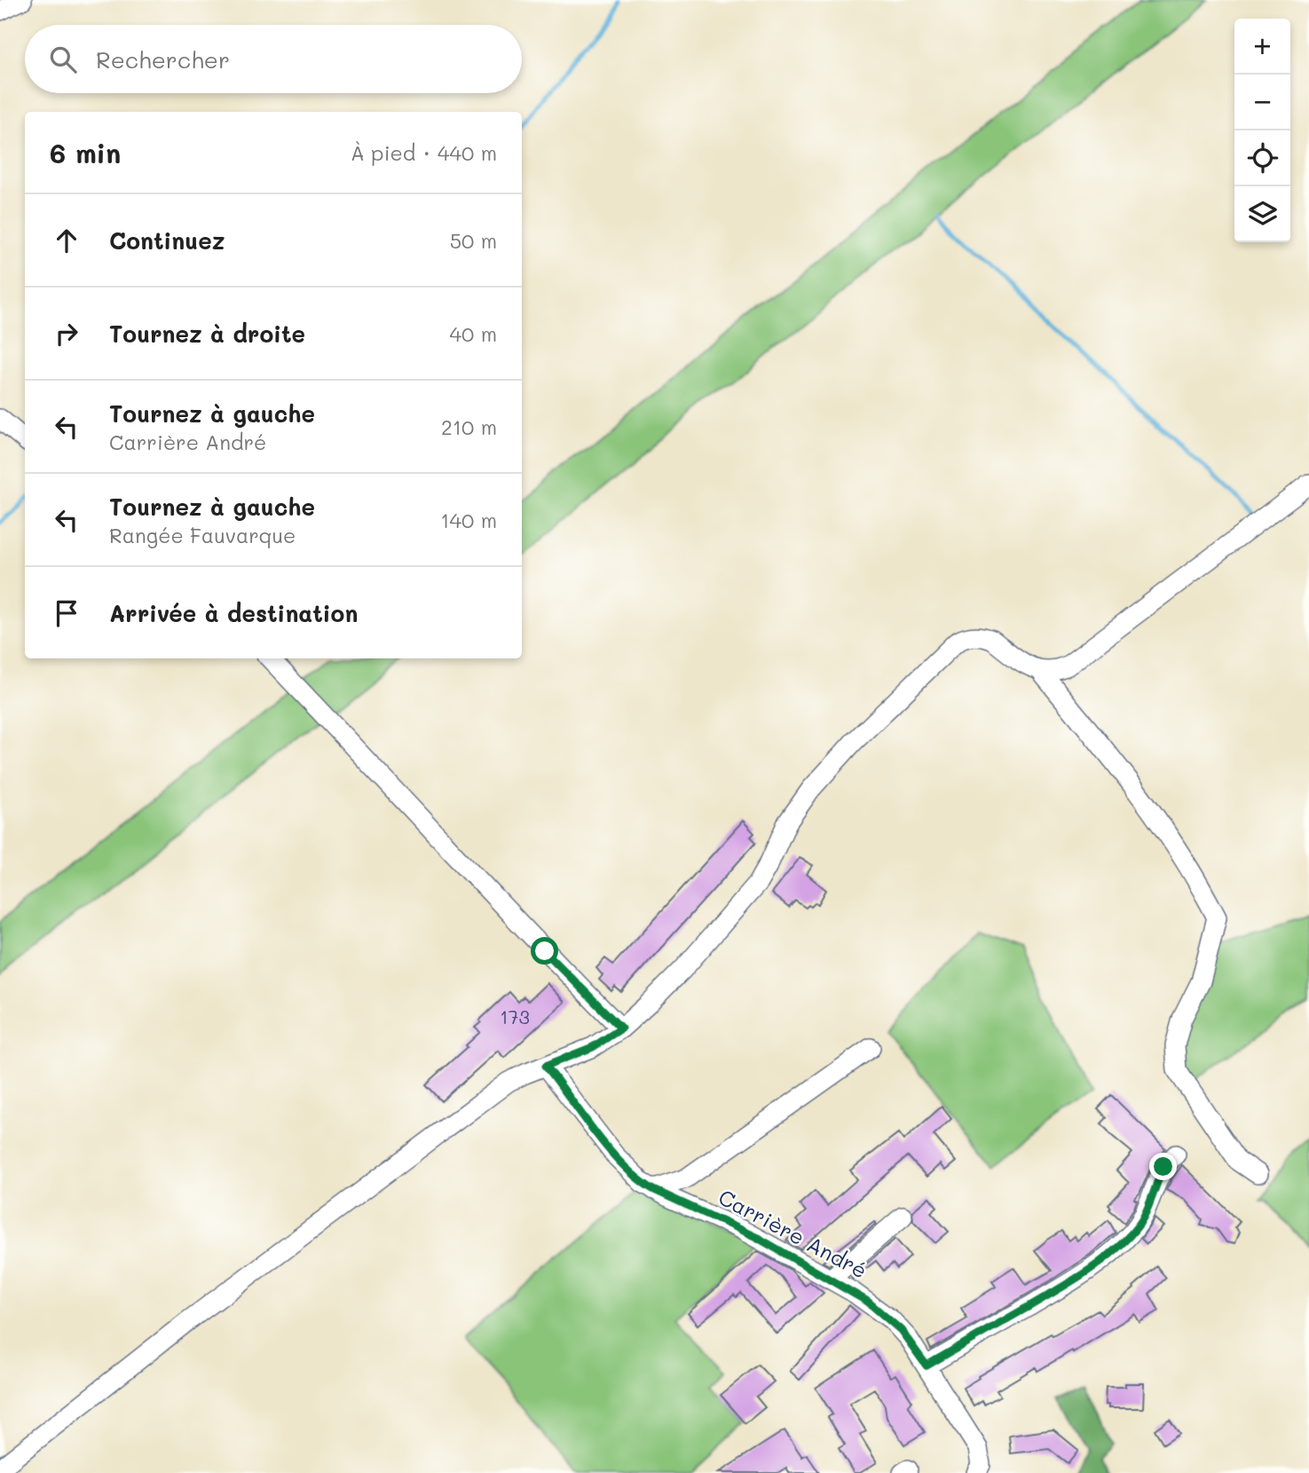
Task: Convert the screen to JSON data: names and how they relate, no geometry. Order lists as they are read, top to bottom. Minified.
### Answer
{"streets":{"street":["Carrière André"]},"house_numbers":["173"],"page":{"map_buttons":["+","−"],"search":"Rechercher","heading":["6 min","À pied · 440 m"],"list":[["Continuez","50 m"],["Tournez à droite","40 m"],["Tournez à gauche","Carrière André","210 m"],["Tournez à gauche","Rangée Fauvarque","140 m"],"Arrivée à destination"]}}
